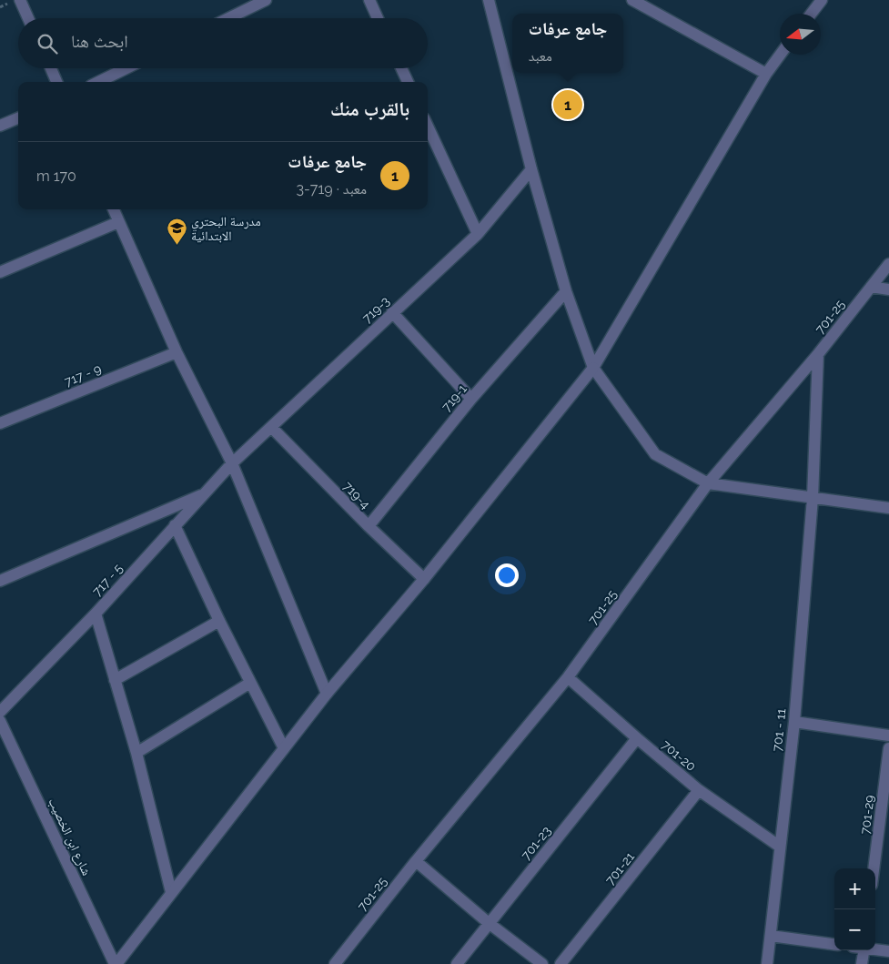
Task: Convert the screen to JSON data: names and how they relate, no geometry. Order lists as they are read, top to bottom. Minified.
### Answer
{"streets":{"street":["719-3","701-25","717 - 9","719-1","719-4","717 - 5","701 - 11","701-20","701-29","شارع ابن الخصيب","701-23","701-21"]},"crossings":[["719-3","719-4"],["719-3","717 - 5"],["701-25","701 - 11"],["701-25","701-20"],["719-1","719-4"],["701 - 11","701-20"],["701-20","701-23"],["701-20","701-21"]],"places":{"school or university":["مدرسة البحتري الابتدائية"]},"north":"left","page":{"popup":["جامع عرفات","معبد"],"search":"ابحث هنا","heading":"بالقرب منك","pins":"1","list":[{"mark":"1","name":"جامع عرفات","note":"معبد · 719-3","value":"170 m"}],"map_buttons":["+","−"]}}
